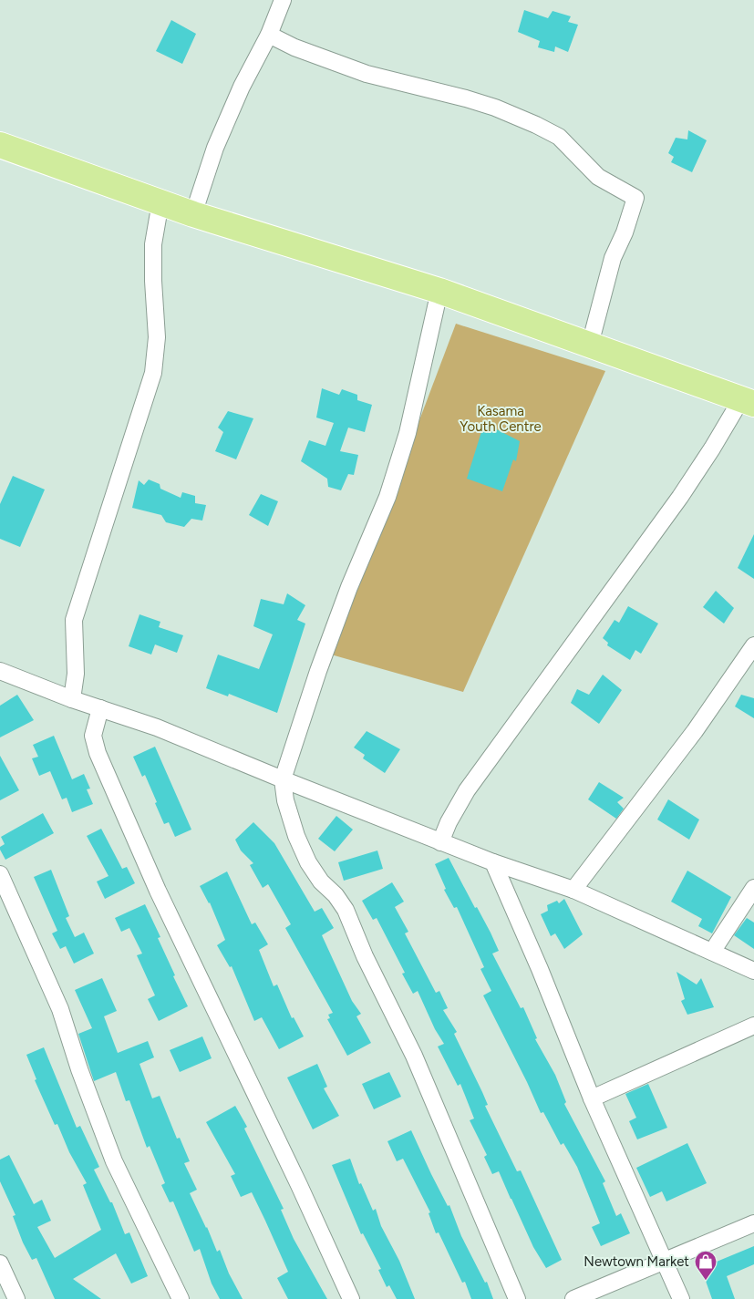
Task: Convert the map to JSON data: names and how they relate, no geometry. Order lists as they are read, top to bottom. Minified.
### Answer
{"parks":["Kasama Youth Centre"],"places":{"shop":["Newtown Market"]}}
